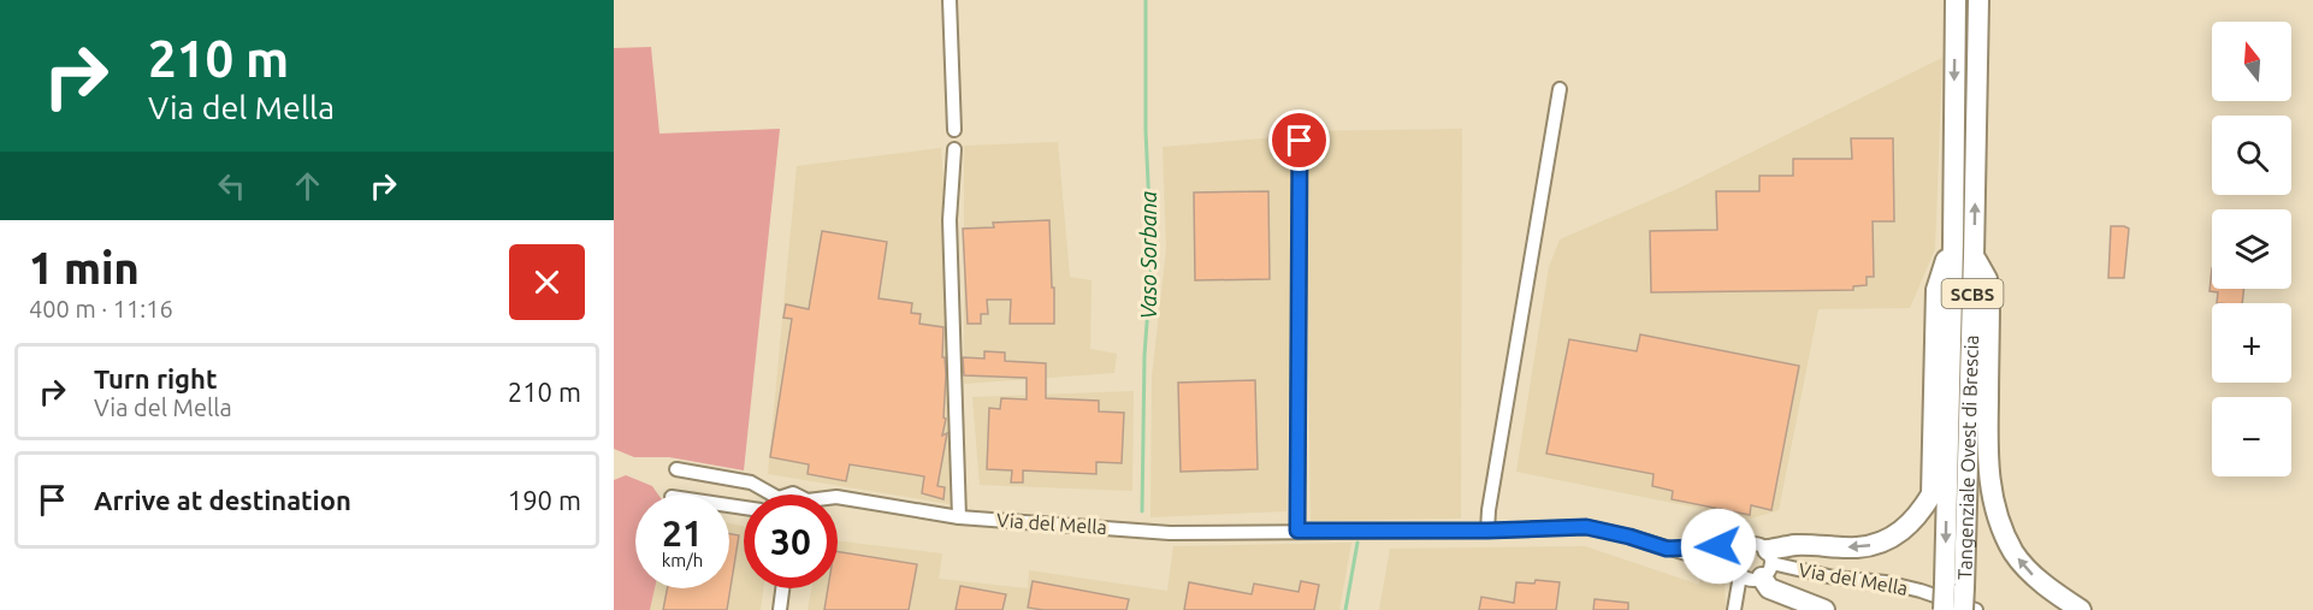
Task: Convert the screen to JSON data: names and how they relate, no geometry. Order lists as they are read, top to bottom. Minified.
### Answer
{"streets":{"main road":["SCBS","Tangenziale Ovest di Brescia"],"street":["Via del Mella"]},"water":["Vaso Sorbana"],"north":"top","page":{"turn":["210 m","Via del Mella"],"map_buttons":["+","−"],"heading":["1 min","400 m · 11:16"],"list":[{"name":"Turn right","note":"Via del Mella","value":"210 m"},{"name":"Arrive at destination","value":"190 m"}],"speed":"21 km/h","limit":"30"}}
